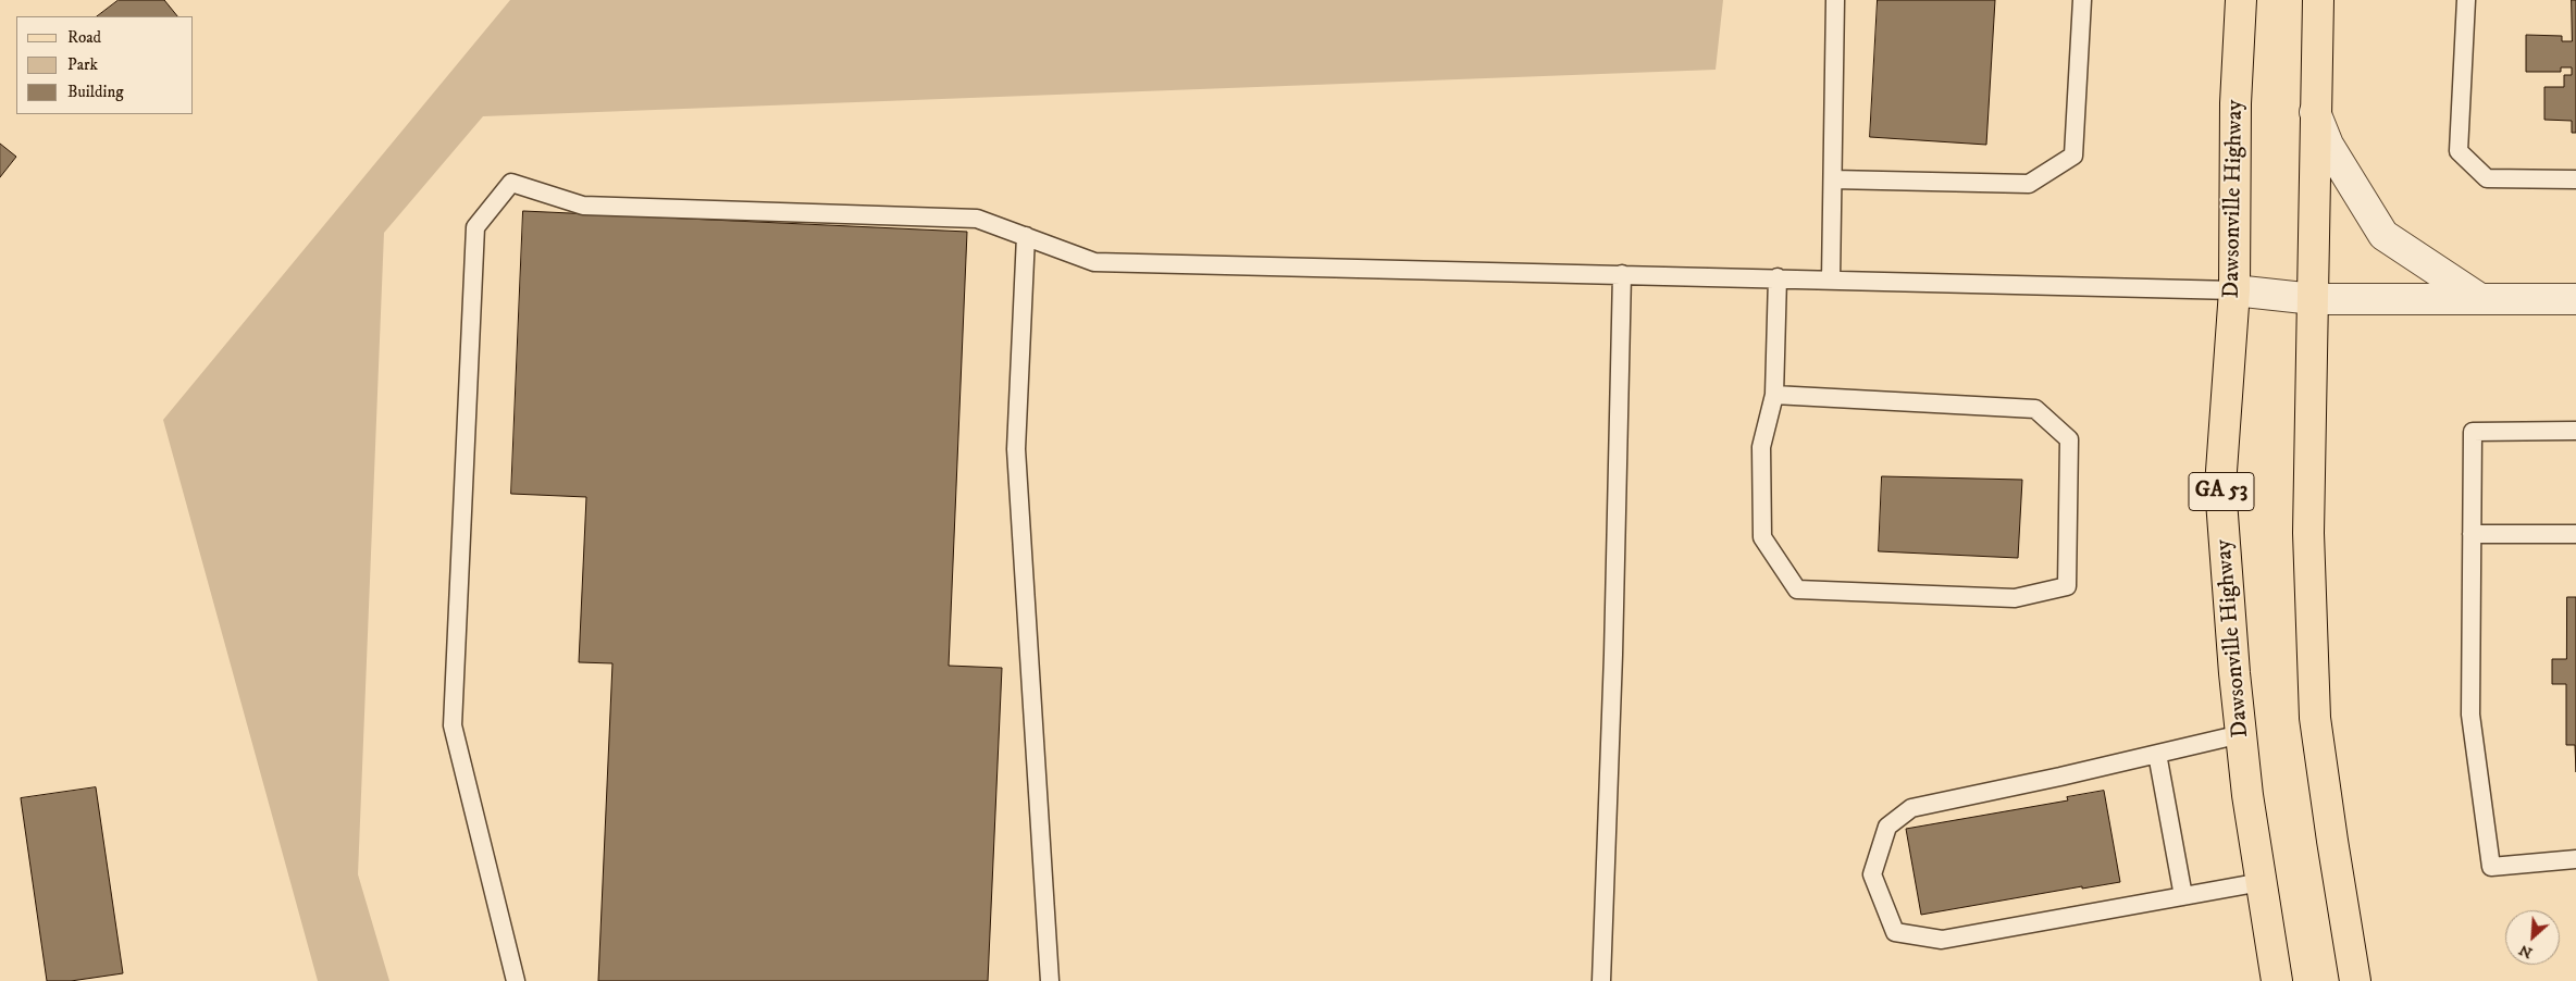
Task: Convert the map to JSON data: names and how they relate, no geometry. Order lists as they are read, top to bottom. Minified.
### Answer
{"streets":{"main road":["Dawsonville Highway","GA 53"]},"legend":["Road","Park","Building"],"north":"bottom left"}
